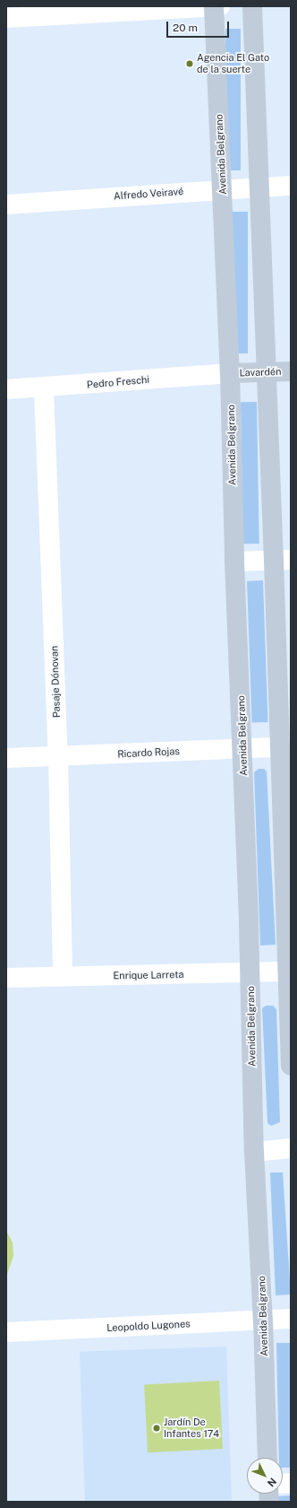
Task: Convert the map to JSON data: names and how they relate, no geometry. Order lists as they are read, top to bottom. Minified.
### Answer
{"streets":{"main road":["Avenida Belgrano","Lavardén"],"street":["Alfredo Veiravé","Pedro Freschi","Pasaje Dónovan","Ricardo Rojas","Enrique Larreta","Leopoldo Lugones"]},"crossings":[["Avenida Belgrano","Alfredo Veiravé"],["Avenida Belgrano","Lavardén"],["Avenida Belgrano","Pedro Freschi"],["Avenida Belgrano","Ricardo Rojas"],["Avenida Belgrano","Enrique Larreta"],["Avenida Belgrano","Leopoldo Lugones"],["Lavardén","Pedro Freschi"],["Pedro Freschi","Pasaje Dónovan"],["Pasaje Dónovan","Ricardo Rojas"],["Pasaje Dónovan","Enrique Larreta"]],"places":["Agencia El Gato de la suerte","Jardín De Infantes 174"],"scale_bar":"20 m","north":"bottom right"}
